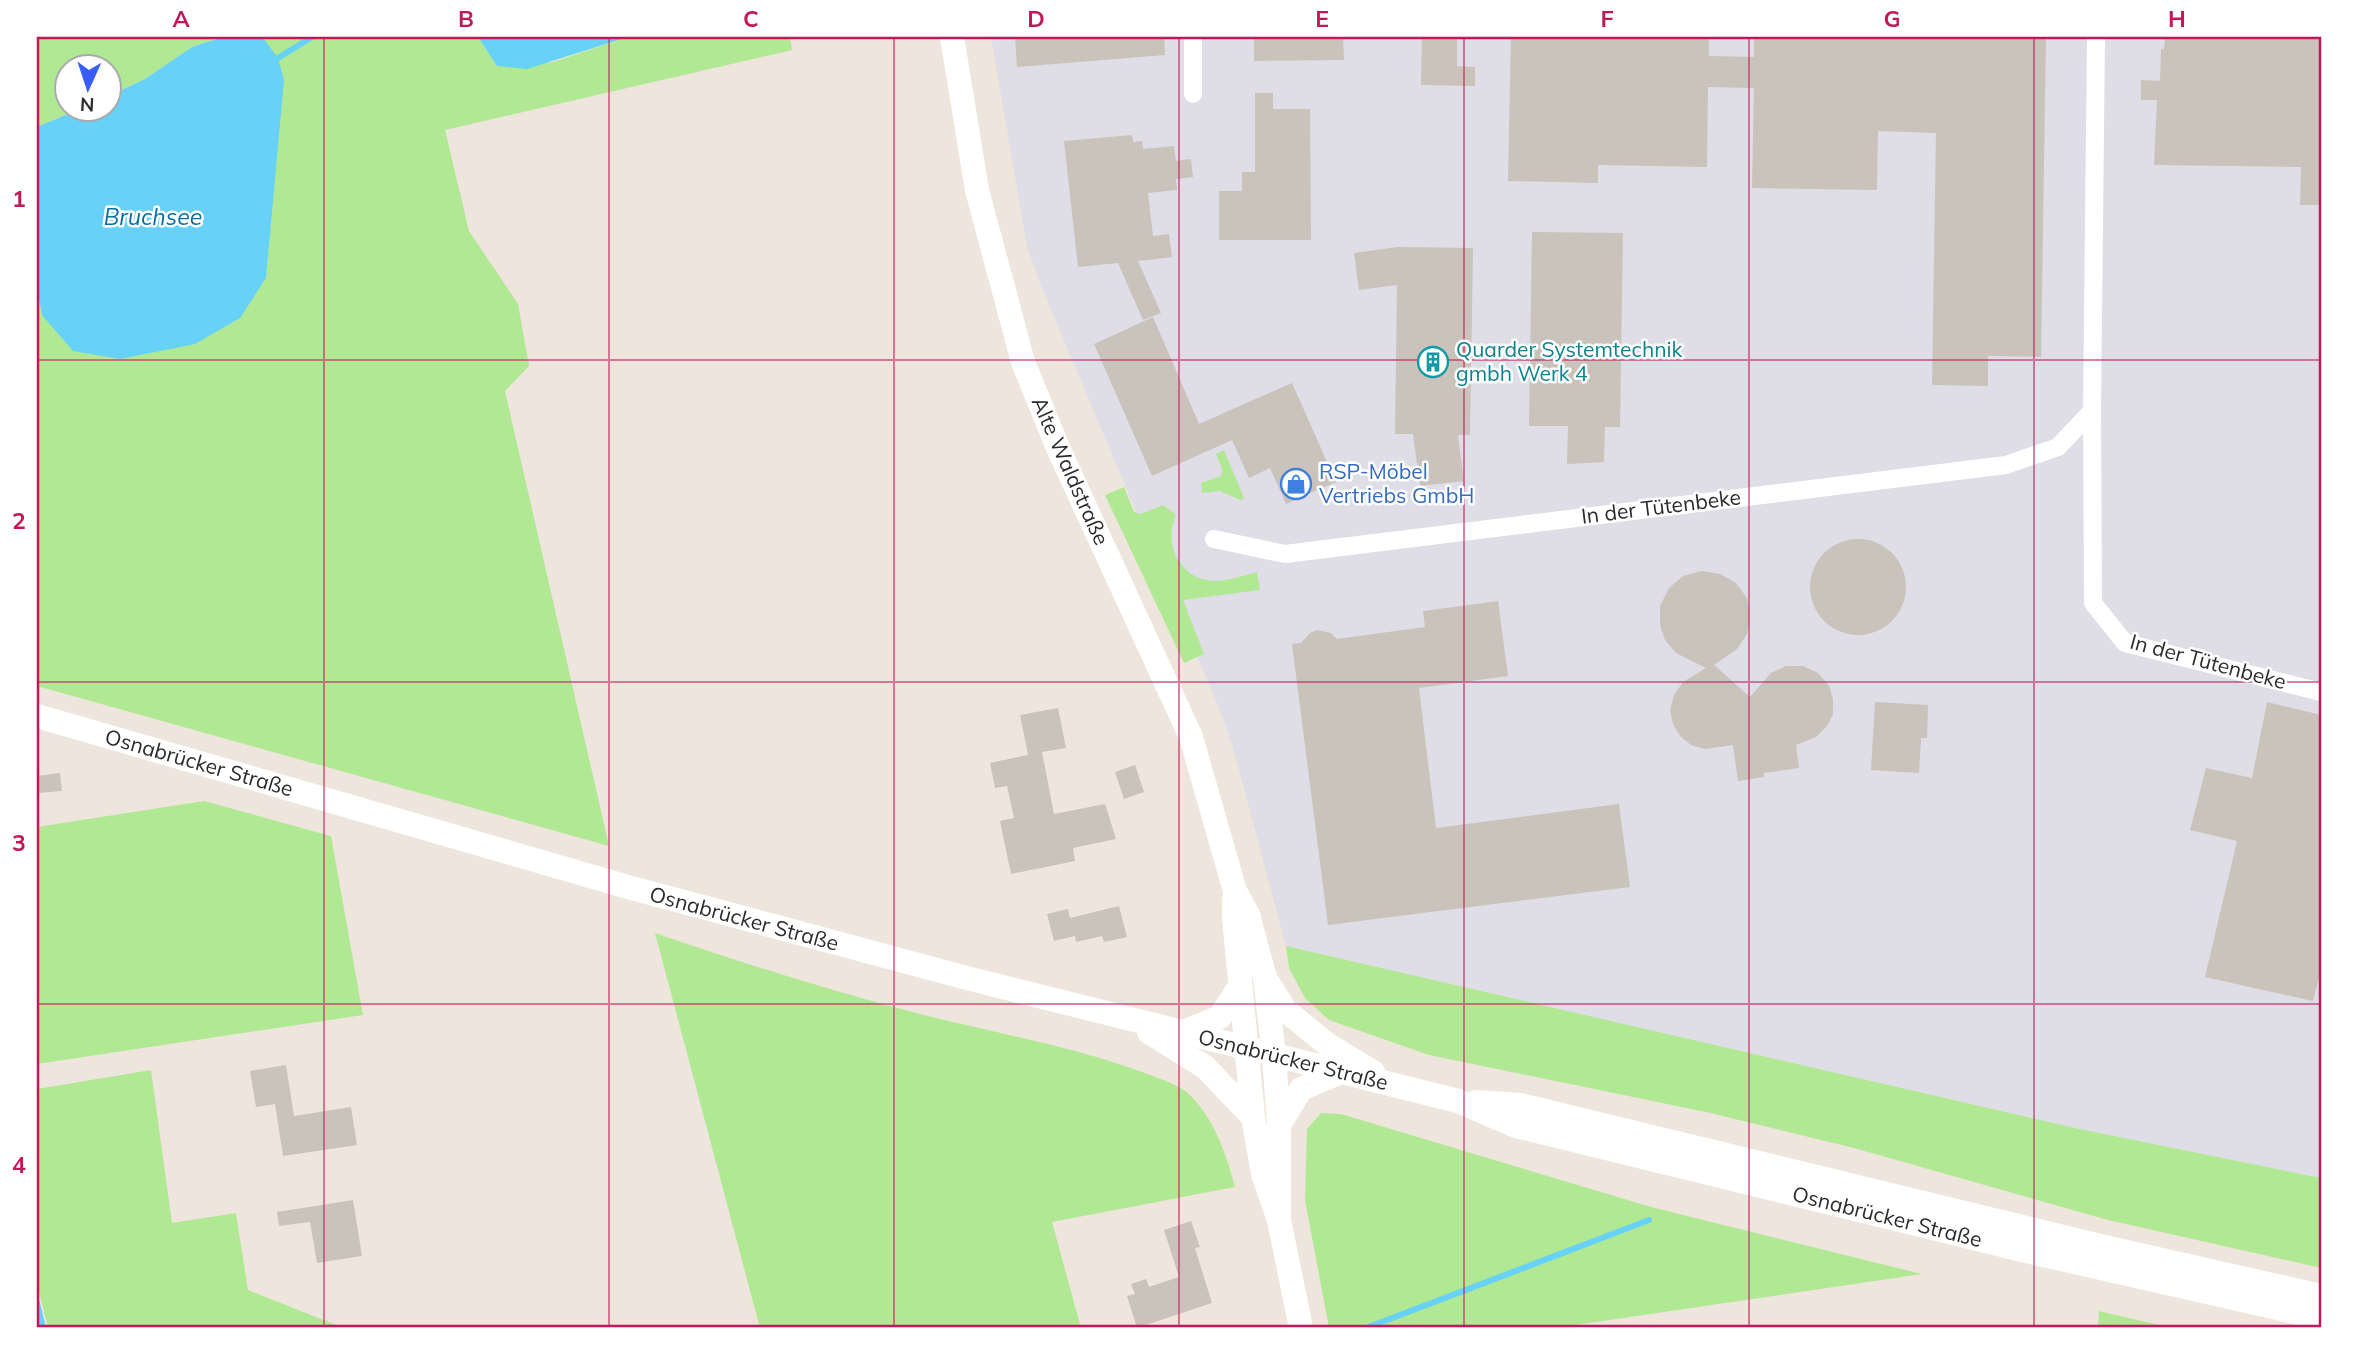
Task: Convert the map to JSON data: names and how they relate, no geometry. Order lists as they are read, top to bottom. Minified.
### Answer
{"streets":{"main road":["Alte Waldstraße","Osnabrücker Straße"],"street":["In der Tütenbeke"]},"crossings":[["Alte Waldstraße","Osnabrücker Straße"]],"water":["Bruchsee"],"places":{"building":["Quarder Systemtechnik gmbh Werk 4"],"shop":["RSP-Möbel Vertriebs GmbH"]},"north":"bottom","grid":{"columns":["A","B","C","D","E","F","G","H"],"rows":["1","2","3","4"]}}
